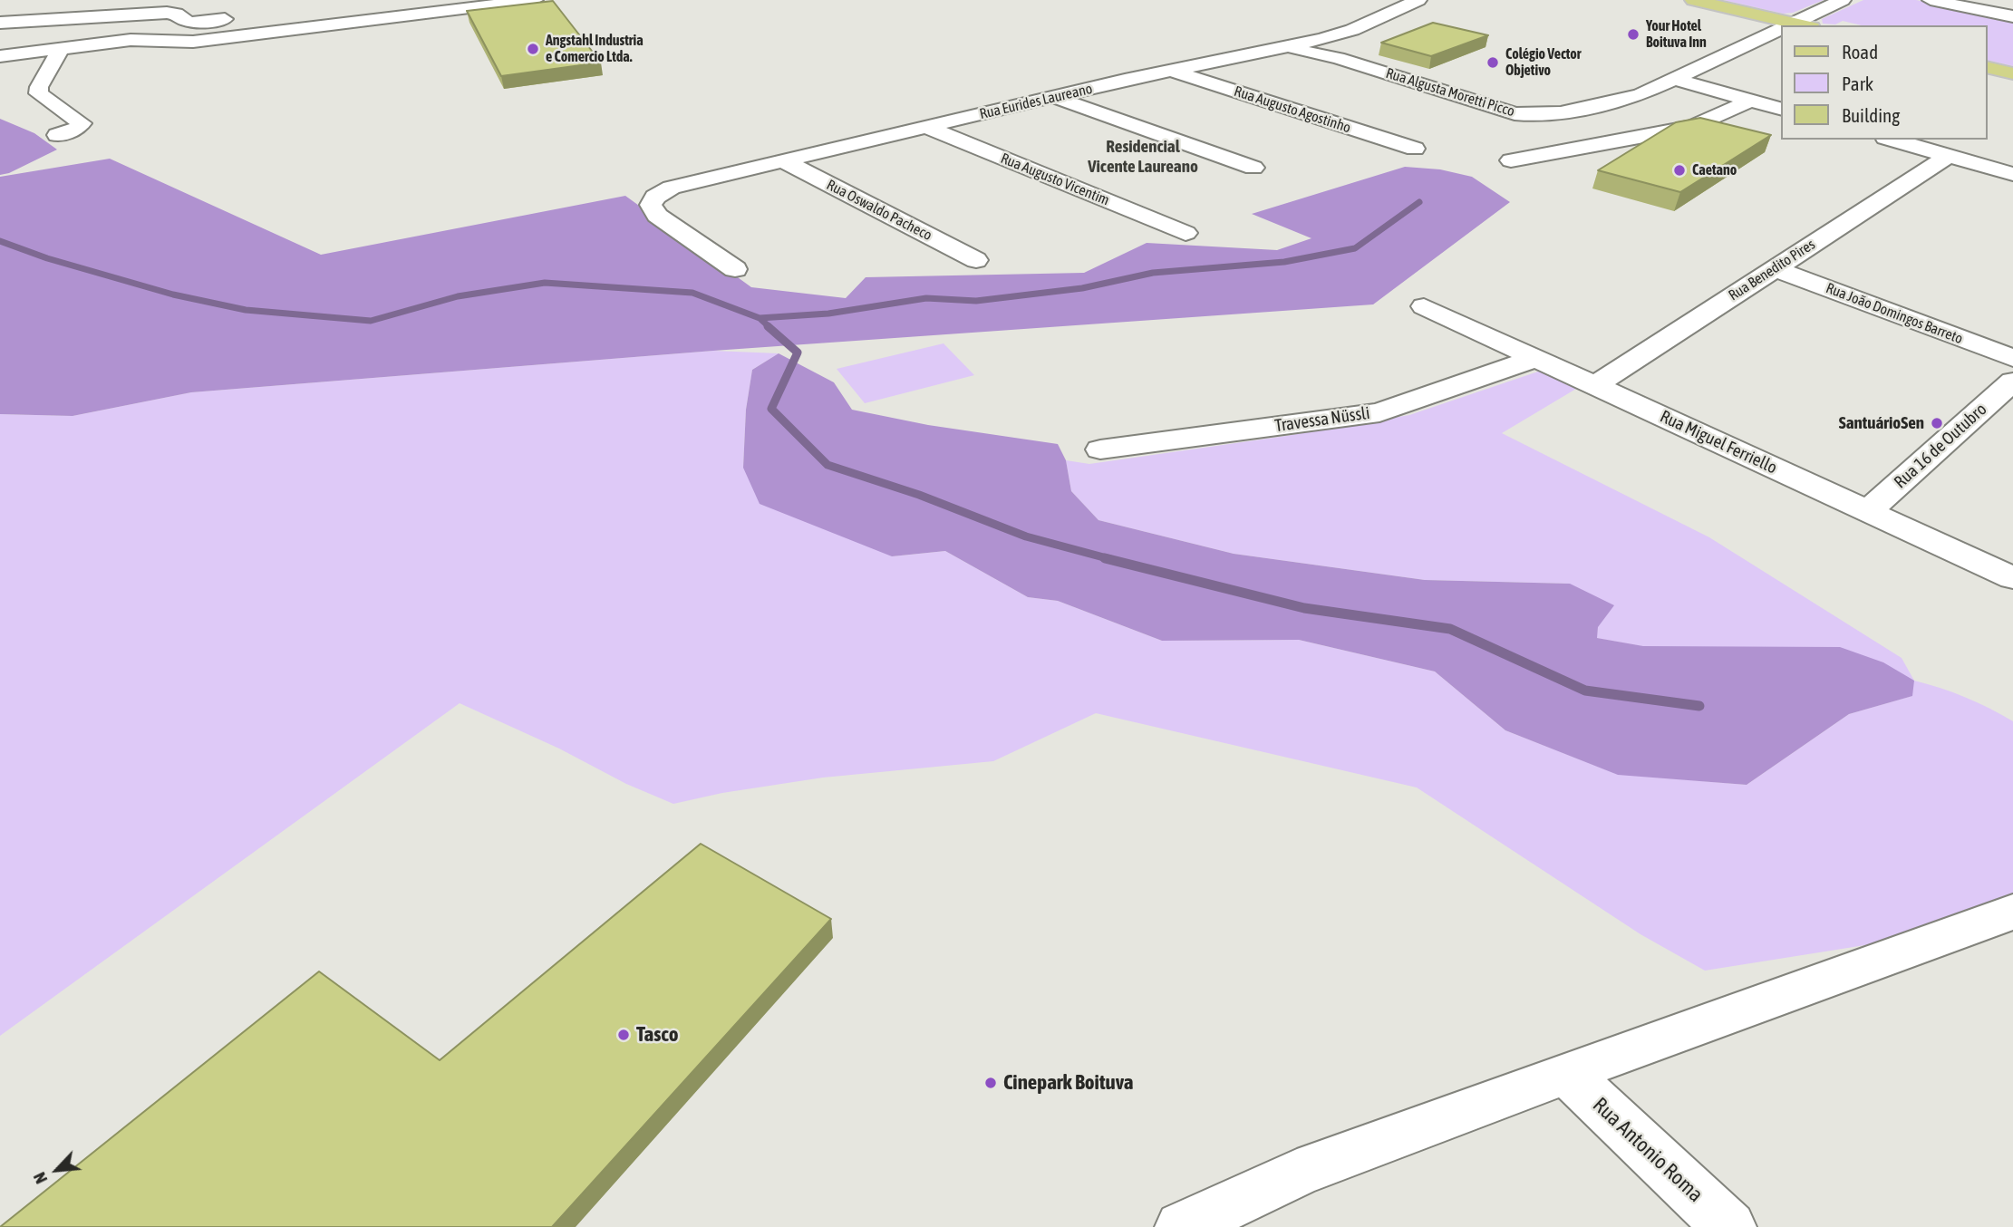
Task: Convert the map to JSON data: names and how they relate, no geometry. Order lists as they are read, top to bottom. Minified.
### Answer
{"streets":{"street":["Rua Algusta Moretti Picco","Rua Eurides Laureano","Rua Augusto Agostinho","Rua Augusto Vicentim","Rua Oswaldo Pacheco","Rua Benedito Pires","Rua João Domingos Barreto","Travessa Nüssli","Rua Miguel Ferriello","Rua 16 de Outubro","Rua Antonio Roma"]},"crossings":[["Rua Algusta Moretti Picco","Rua Eurides Laureano"],["Rua Eurides Laureano","Rua Augusto Agostinho"],["Rua Eurides Laureano","Rua Augusto Vicentim"],["Rua Eurides Laureano","Rua Oswaldo Pacheco"],["Rua Benedito Pires","Rua João Domingos Barreto"],["Rua Benedito Pires","Rua Miguel Ferriello"],["Travessa Nüssli","Rua Miguel Ferriello"],["Rua Miguel Ferriello","Rua 16 de Outubro"]],"districts":["Residencial Vicente Laureano"],"places":["Your Hotel Boituva Inn","Angstahl Industria e Comercio Ltda.","Colégio Vector Objetivo","Caetano","SantuárioSen","Tasco","Cinepark Boituva"],"legend":["Road","Park","Building"],"north":"bottom left"}
